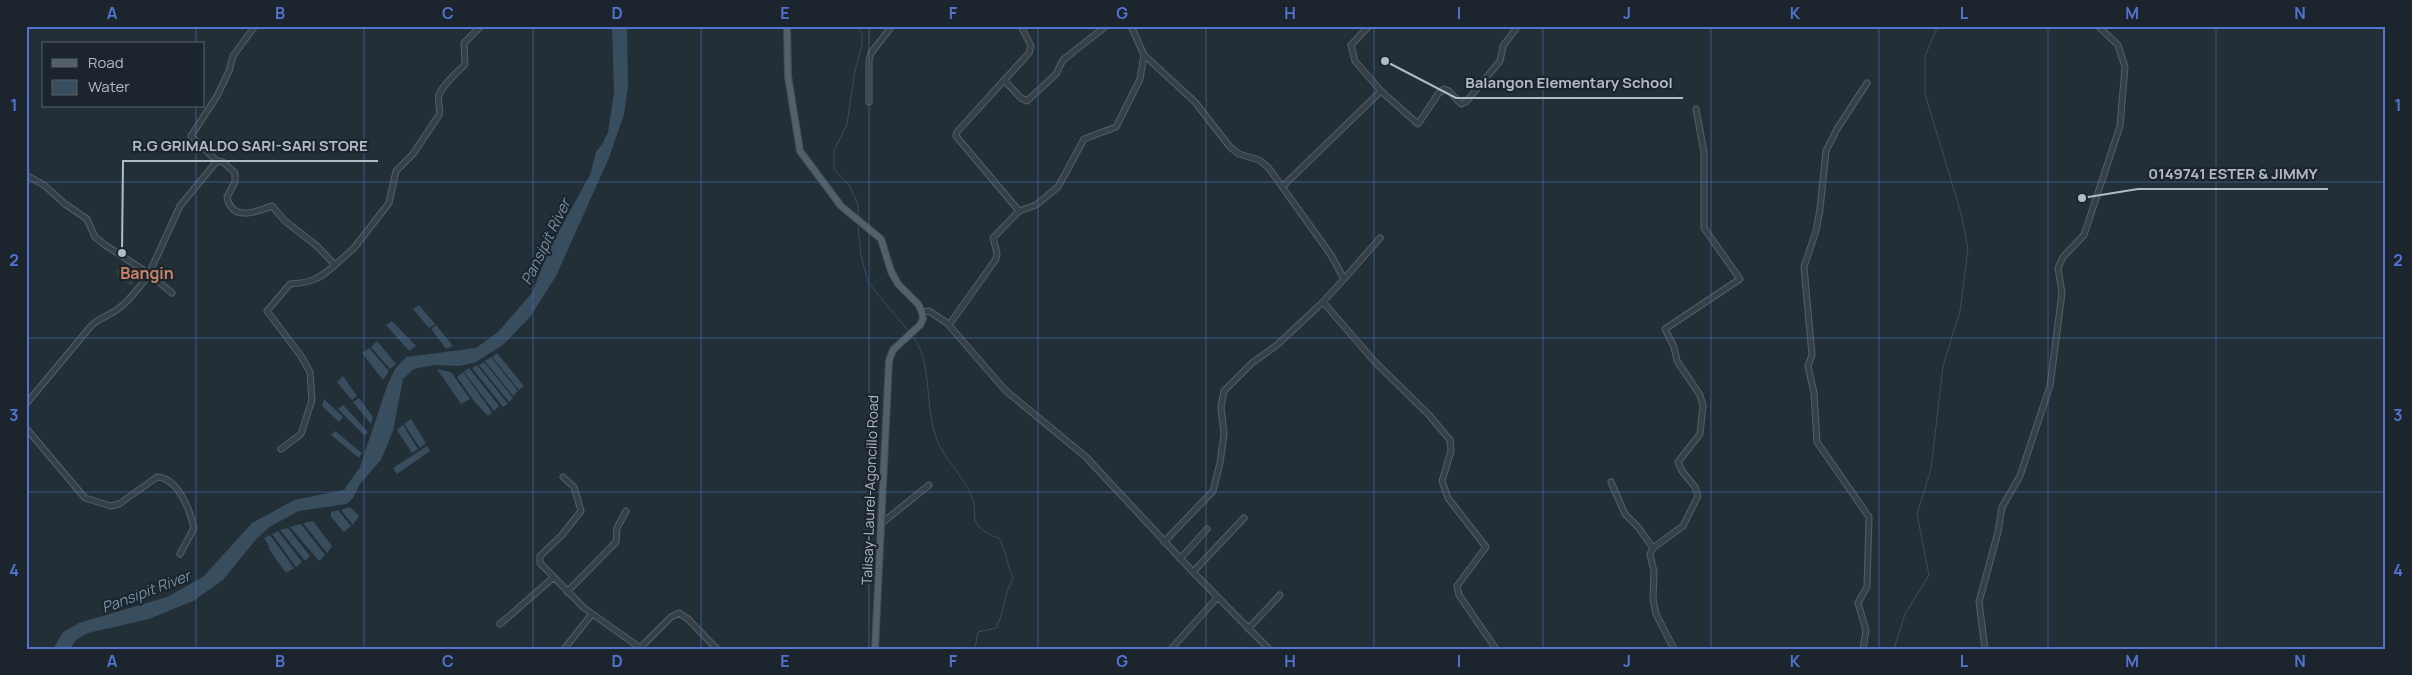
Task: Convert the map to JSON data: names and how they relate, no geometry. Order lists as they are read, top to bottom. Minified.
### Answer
{"streets":{"main road":["Talisay-Laurel-Agoncillo Road"]},"districts":["Bangin"],"water":["Pansipit River"],"places":["Balangon Elementary School","0149741 ESTER & JIMMY","R.G GRIMALDO SARI-SARI STORE"],"legend":["Road","Water"],"grid":{"columns":["A","B","C","D","E","F","G","H","I","J","K","L","M","N"],"rows":["1","2","3","4"]}}
